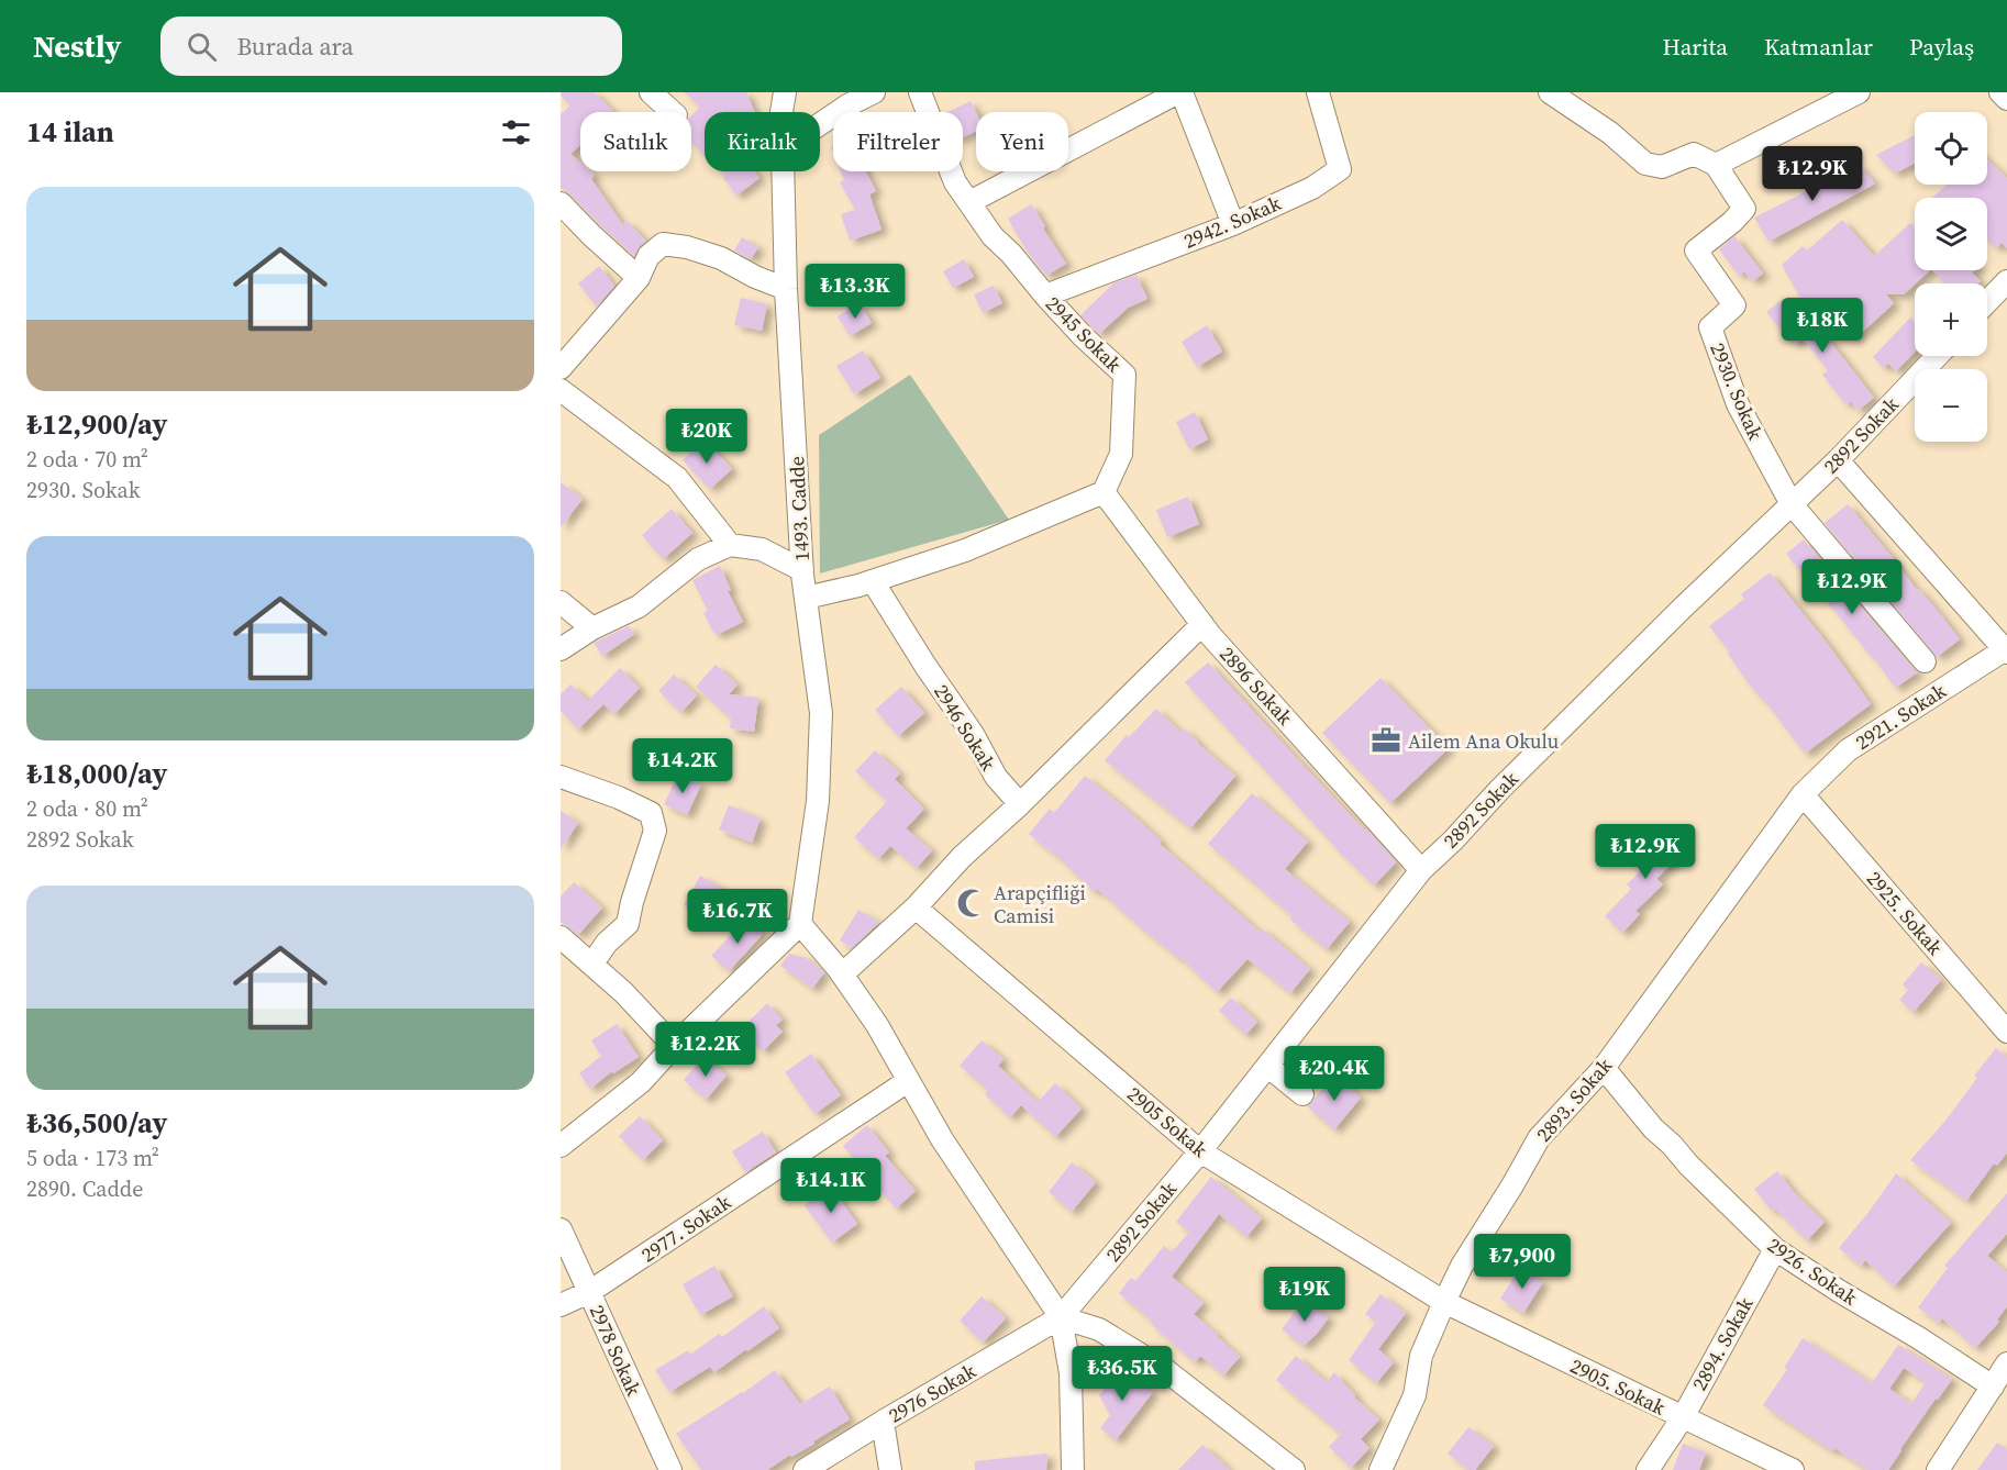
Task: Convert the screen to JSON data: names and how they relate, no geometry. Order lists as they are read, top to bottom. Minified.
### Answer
{"streets":{"street":["2942. Sokak","2945 Sokak","2930. Sokak","2892 Sokak","1493. Cadde","2896 Sokak","2921. Sokak","2946 Sokak","2925. Sokak","2893. Sokak","2905 Sokak","2977. Sokak","2926. Sokak","2894. Sokak","2978 Sokak","2905. Sokak","2976 Sokak"]},"crossings":[["2942. Sokak","2945 Sokak"],["2945 Sokak","2896 Sokak"],["2930. Sokak","2892 Sokak"],["2892 Sokak","2896 Sokak"],["2892 Sokak","2905 Sokak"],["2892 Sokak","2976 Sokak"],["2921. Sokak","2925. Sokak"],["2921. Sokak","2893. Sokak"],["2925. Sokak","2893. Sokak"],["2893. Sokak","2905 Sokak"],["2893. Sokak","2926. Sokak"],["2893. Sokak","2905. Sokak"],["2905 Sokak","2905. Sokak"],["2977. Sokak","2978 Sokak"],["2926. Sokak","2894. Sokak"],["2894. Sokak","2905. Sokak"]],"places":{"office":["Ailem Ana Okulu"],"mosque":["Arapçifliği Camisi"]},"page":{"header":"Nestly","search":"Burada ara","nav":["Harita","Katmanlar","Paylaş"],"heading":"14 ilan","map_buttons":["+","−"],"chip":["Satılık","Kiralık","Filtreler","Yeni"],"price":["₺12.9K","₺13.3K","₺18K","₺20K","₺12.9K","₺14.2K","₺12.9K","₺16.7K","₺12.2K","₺20.4K","₺14.1K","₺7,900","₺19K","₺36.5K"],"list":[{"name":"₺12,900/ay","note":"2 oda · 70 m² · 2930. Sokak"},{"name":"₺18,000/ay","note":"2 oda · 80 m² · 2892 Sokak"},{"name":"₺36,500/ay","note":"5 oda · 173 m² · 2890. Cadde"}]}}
